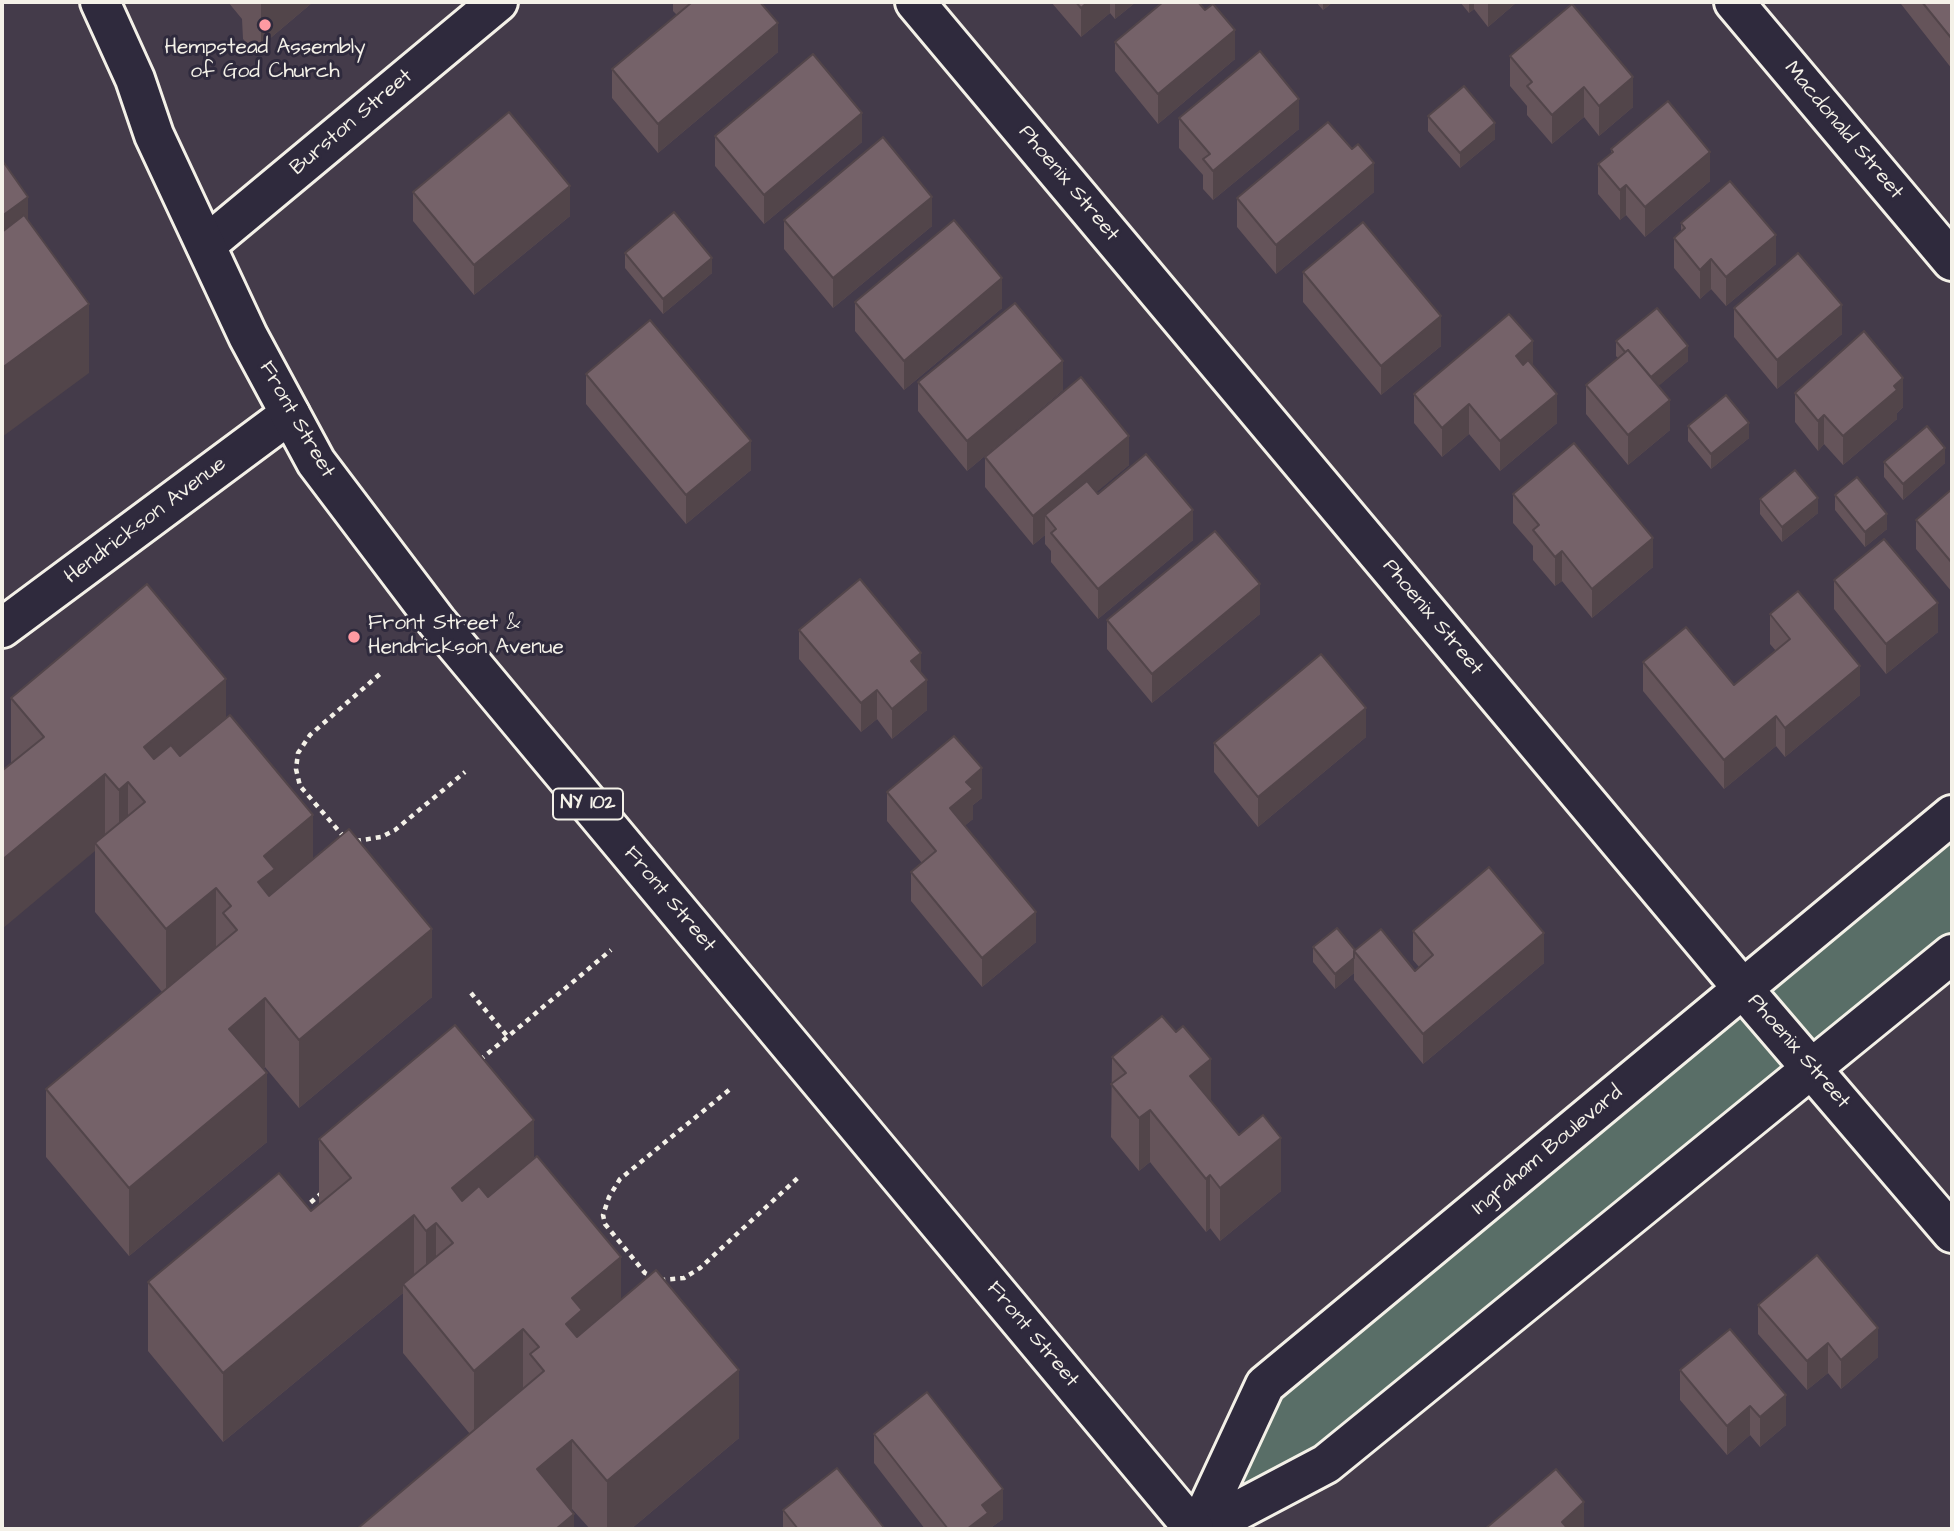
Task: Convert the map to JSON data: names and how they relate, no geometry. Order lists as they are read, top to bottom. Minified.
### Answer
{"streets":{"street":["Burston Street","Macdonald Street","Phoenix Street","Front Street","Hendrickson Avenue","NY 102","Ingraham Boulevard"]},"crossings":[["Burston Street","Front Street"],["Phoenix Street","Ingraham Boulevard"],["Front Street","Hendrickson Avenue"],["Front Street","Ingraham Boulevard"]],"places":["Hempstead Assembly of God Church","Front Street & Hendrickson Avenue"]}
